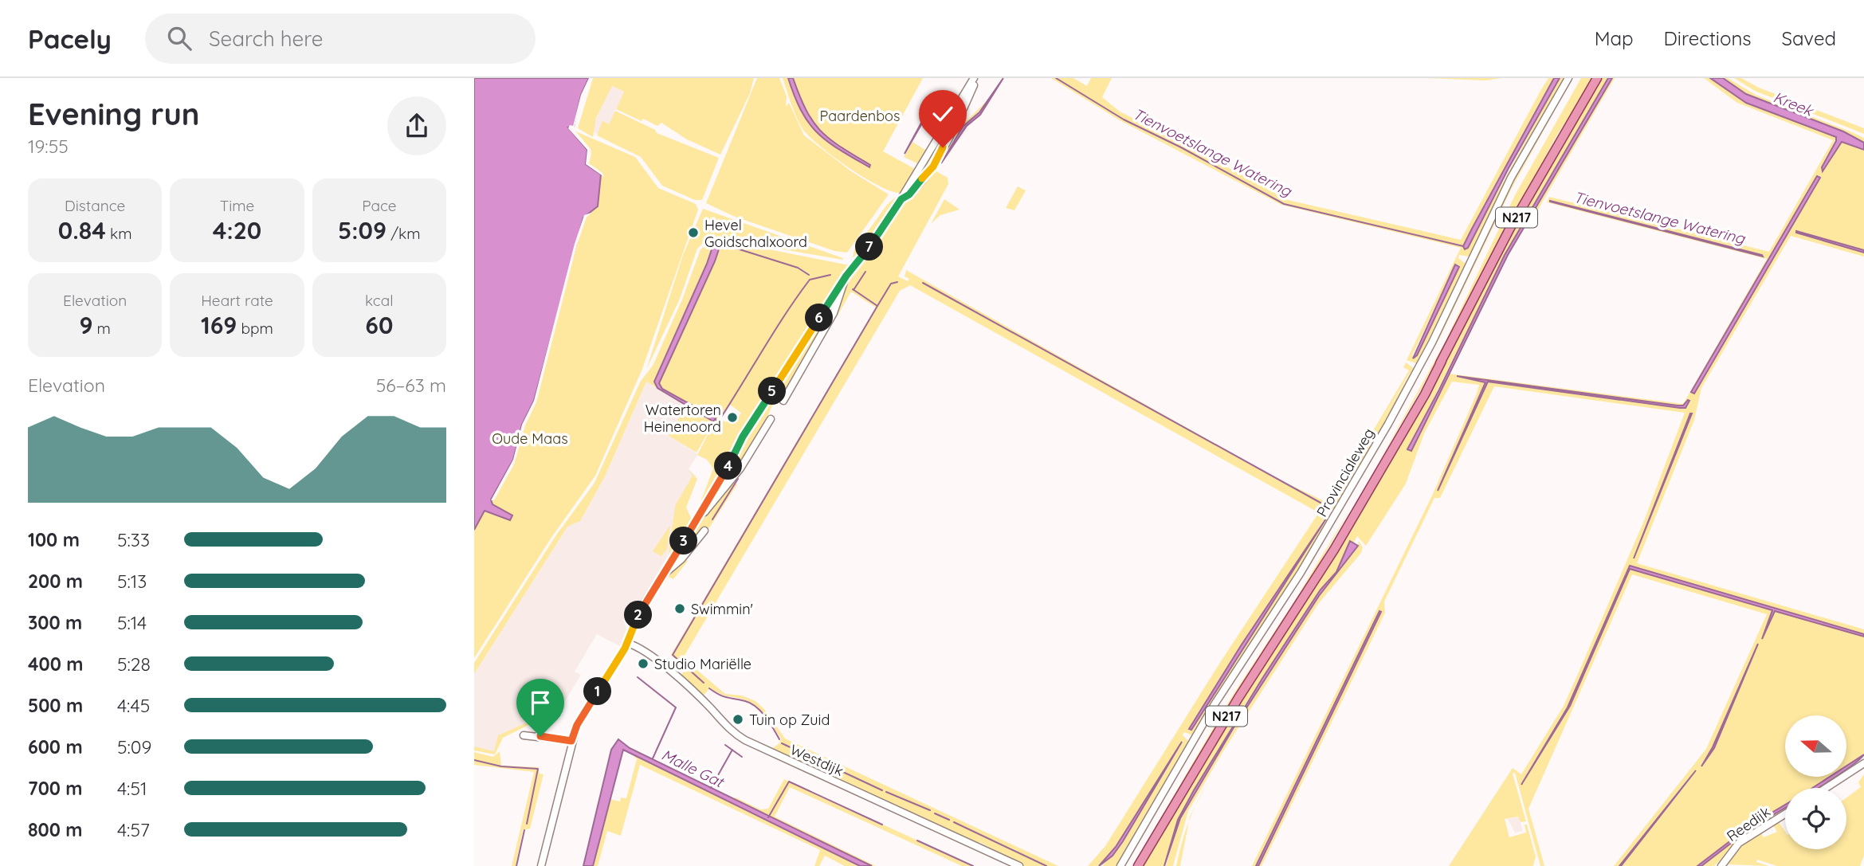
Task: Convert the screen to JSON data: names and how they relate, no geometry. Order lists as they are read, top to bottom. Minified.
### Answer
{"streets":{"main road":["N217","Provincialeweg"],"street":["Westdijk","Reedijk"]},"water":["Kreek","Tienvoetslange Watering","Malle Gat"],"parks":["Paardenbos","Oude Maas"],"places":["Hevel Goidschalxoord","Watertoren Heinenoord","Swimmin'","Studio Mariëlle","Tuin op Zuid"],"north":"left","page":{"header":"Pacely","search":"Search here","nav":["Map","Directions","Saved"],"heading":["Evening run","19:55"],"stats":[["Distance","0.84 km"],["Time","4:20"],["Pace","5:09 /km"],["Elevation","9 m"],["Heart rate","169 bpm"],["kcal","60"]],"pins":["7","6","5","4","3","2","1"],"chart":["Elevation","56–63 m"],"list":[{"name":"100 m","note":"5:33"},{"name":"200 m","note":"5:13"},{"name":"300 m","note":"5:14"},{"name":"400 m","note":"5:28"},{"name":"500 m","note":"4:45"},{"name":"600 m","note":"5:09"},{"name":"700 m","note":"4:51"},{"name":"800 m","note":"4:57"}]}}
